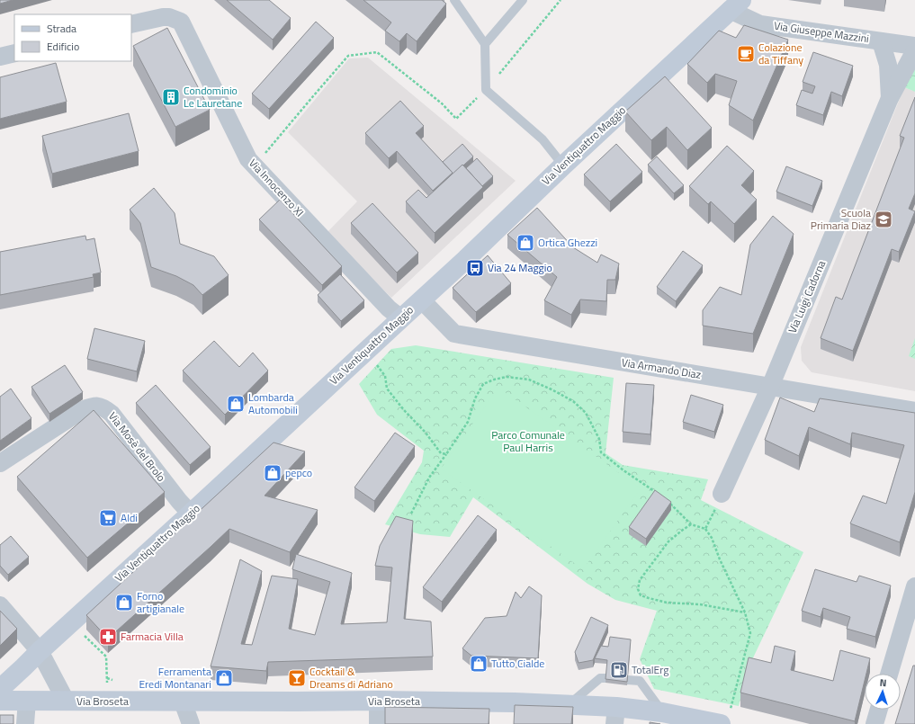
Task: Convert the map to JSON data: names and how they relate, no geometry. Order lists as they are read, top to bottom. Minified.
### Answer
{"streets":{"street":["Via Giuseppe Mazzini","Via Ventiquattro Maggio","Via Innocenzo XI","Via Luigi Cadorna","Via Armando Diaz","Via Mosè del Brolo","Via Broseta"]},"crossings":[["Via Giuseppe Mazzini","Via Ventiquattro Maggio"],["Via Giuseppe Mazzini","Via Luigi Cadorna"],["Via Ventiquattro Maggio","Via Innocenzo XI"],["Via Ventiquattro Maggio","Via Armando Diaz"],["Via Ventiquattro Maggio","Via Mosè del Brolo"],["Via Ventiquattro Maggio","Via Broseta"],["Via Luigi Cadorna","Via Armando Diaz"]],"parks":["Parco Comunale Paul Harris"],"places":{"cafe":["Colazione da Tiffany"],"building":["Condominio Le Lauretane"],"school or university":["Scuola Primaria Diaz"],"shop":["Ortica Ghezzi","Lombarda Automobili","pepco","Forno artigianale","Tutto Cialde","Ferramenta Eredi Montanari"],"bus stop":["Via 24 Maggio"],"supermarket":["Aldi"],"pharmacy":["Farmacia Villa"],"fuel station":["TotalErg"],"bar":["Cocktail & Dreams di Adriano"]},"legend":["Strada","Edificio"],"north":"top"}
